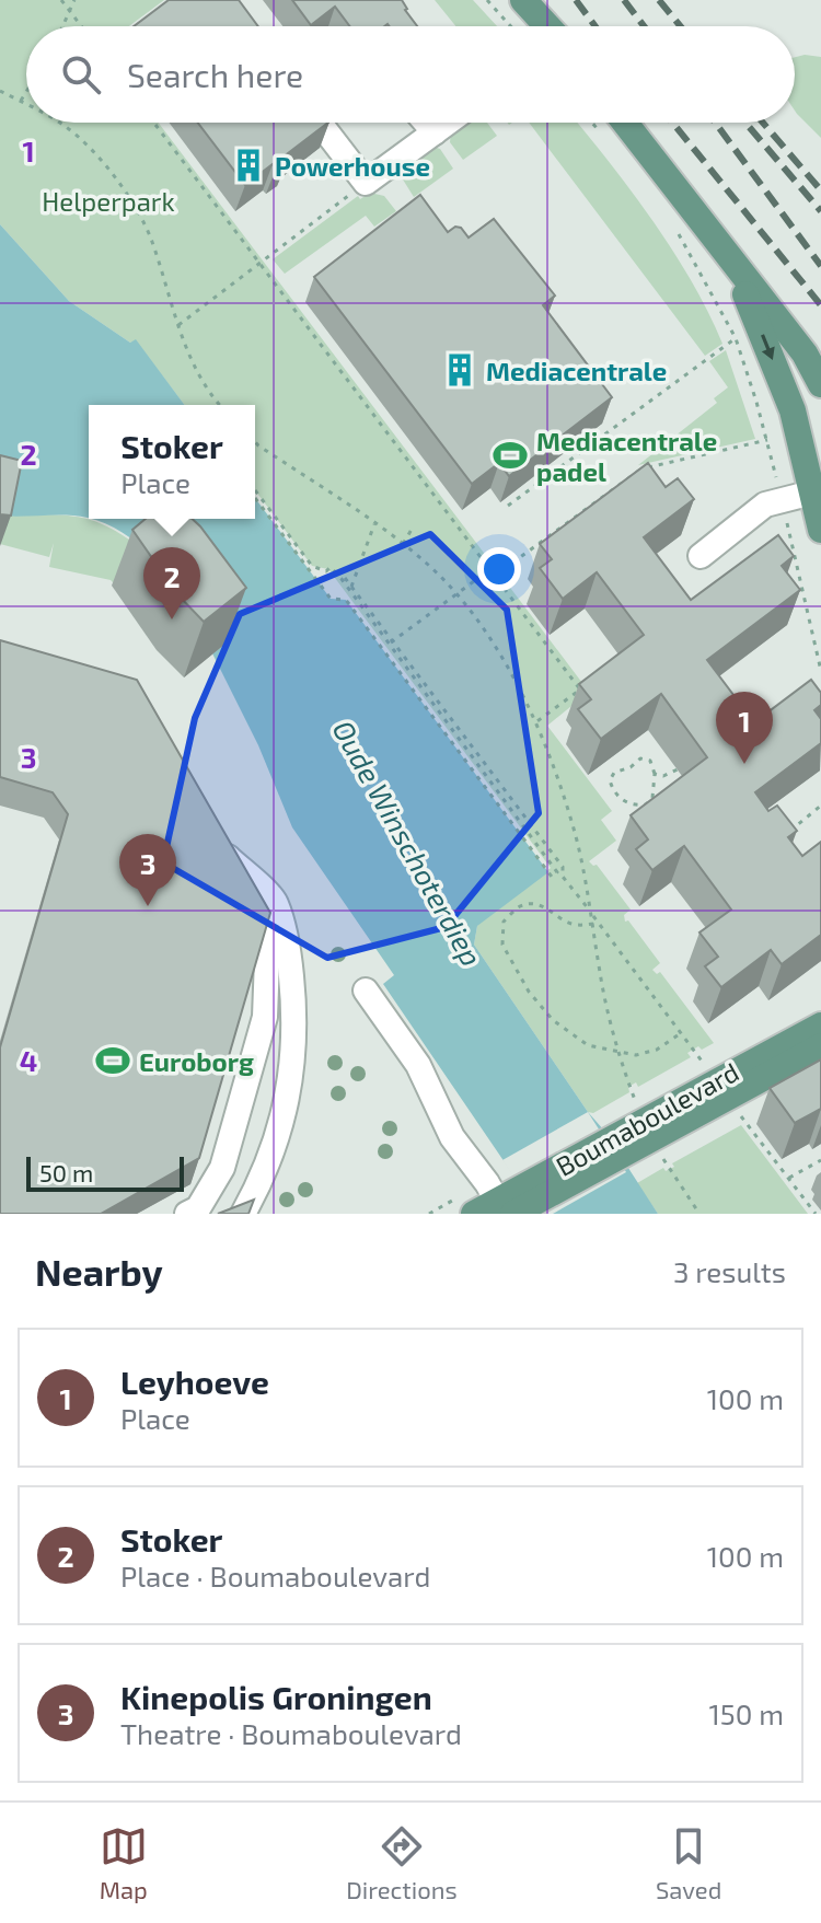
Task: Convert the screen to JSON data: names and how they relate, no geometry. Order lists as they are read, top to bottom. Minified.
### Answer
{"streets":{"main road":["Boumaboulevard"]},"water":["Oude Winschoterdiep"],"parks":["Helperpark"],"places":{"building":["Powerhouse","Mediacentrale"],"sports":["Mediacentrale padel","Euroborg"]},"scale_bar":"50 m","page":{"search":"Search here","popup":["Stoker","Place"],"pins":["2","1","3"],"scale":"50 m","heading":["Nearby","3 results"],"list":[{"mark":"1","name":"Leyhoeve","note":"Place","value":"100 m"},{"mark":"2","name":"Stoker","note":"Place · Boumaboulevard","value":"100 m"},{"mark":"3","name":"Kinepolis Groningen","note":"Theatre · Boumaboulevard","value":"150 m"}],"nav":["Map","Directions","Saved"]},"grid":{"rows":["1","2","3","4"]}}
